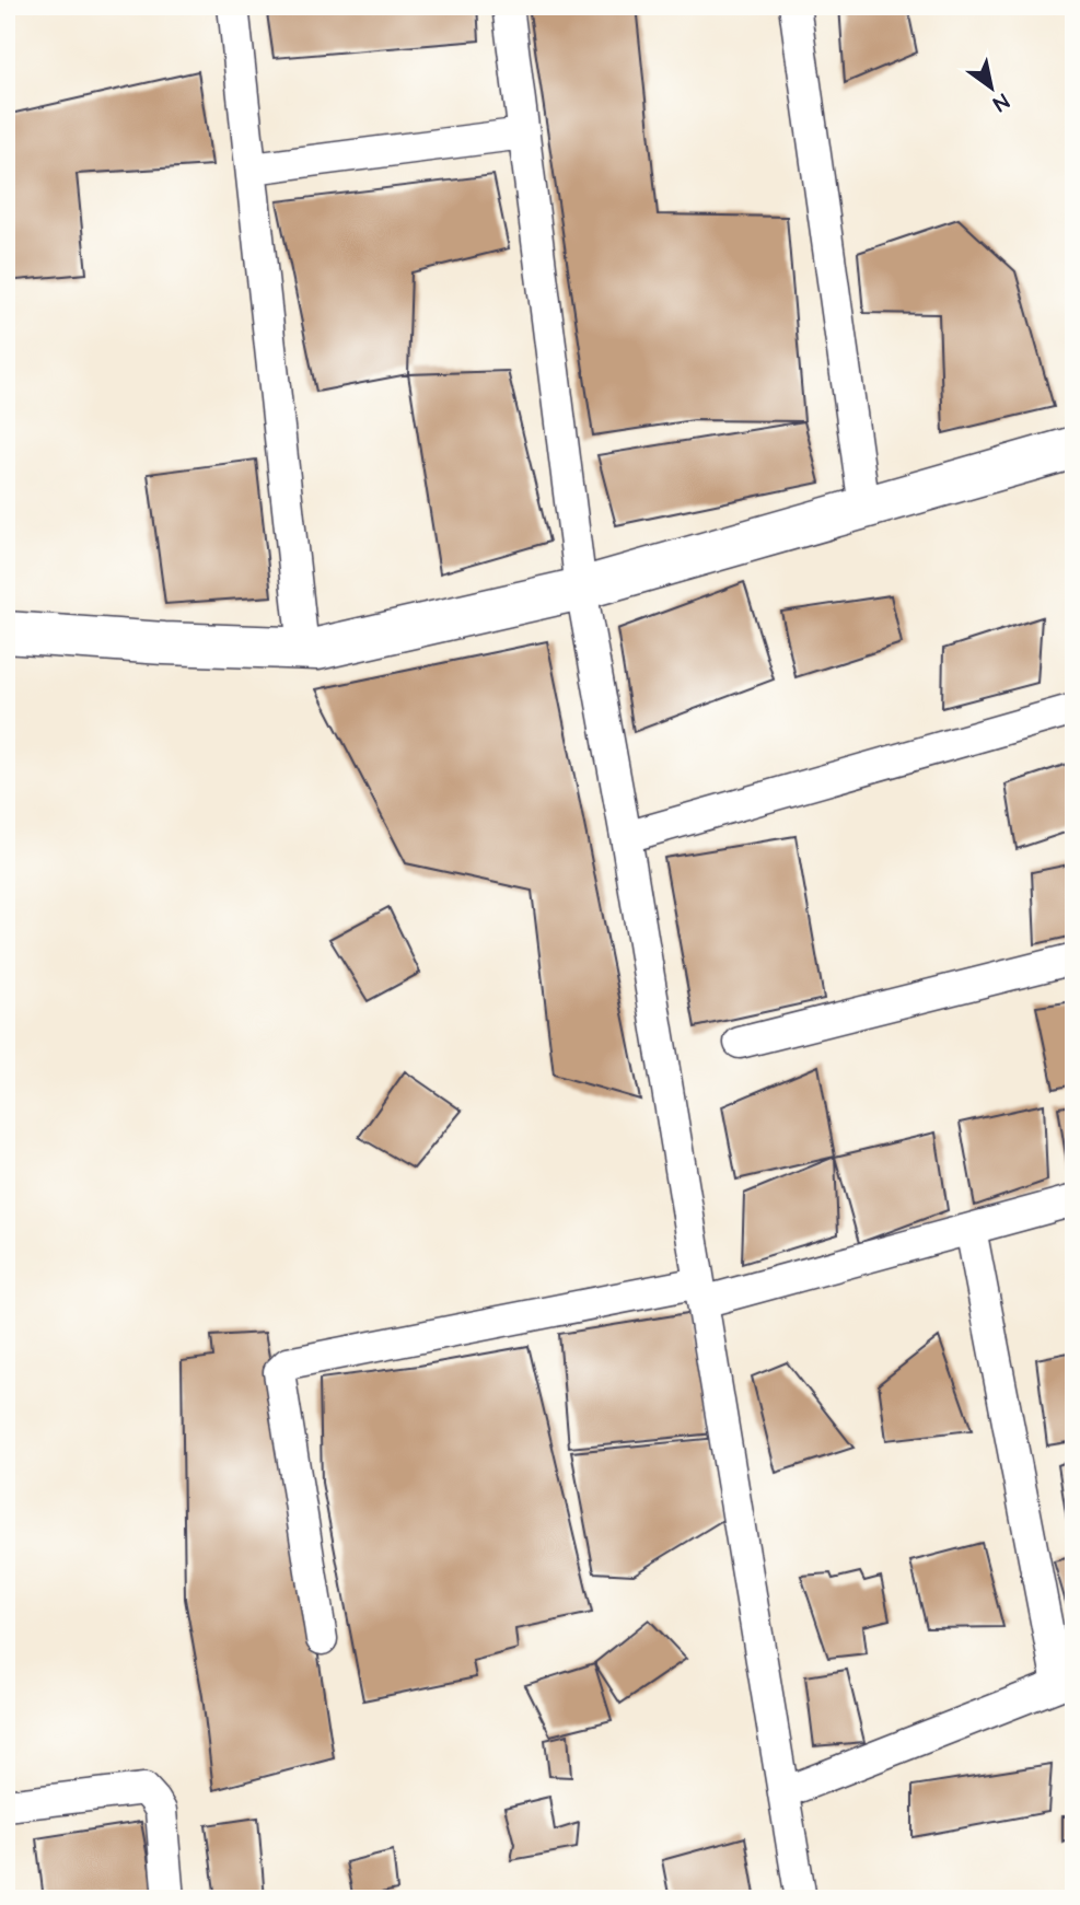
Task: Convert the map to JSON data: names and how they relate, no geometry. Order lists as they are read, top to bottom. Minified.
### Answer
{"north":"bottom right"}
